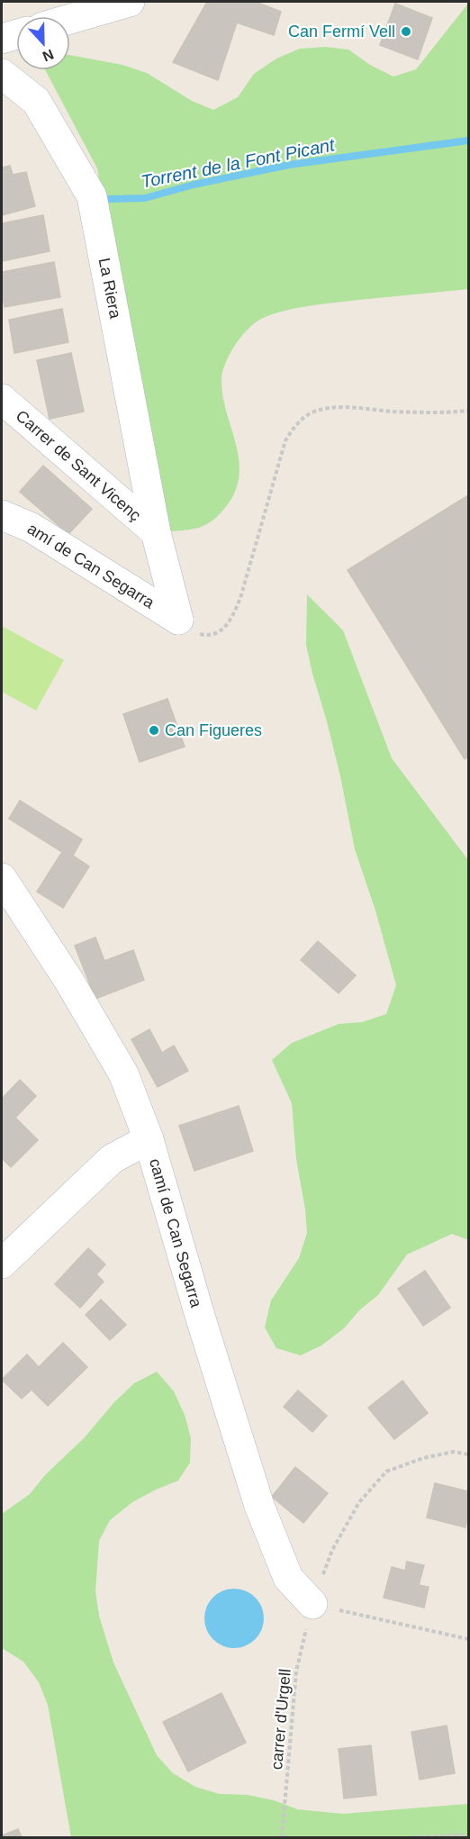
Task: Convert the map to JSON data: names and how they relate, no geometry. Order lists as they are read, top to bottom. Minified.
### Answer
{"streets":{"street":["La Riera","Carrer de Sant Vicenç","amí de Can Segarra","camí de Can Segarra"],"path":["carrer d'Urgell"]},"crossings":[["La Riera","Carrer de Sant Vicenç"],["La Riera","amí de Can Segarra"],["camí de Can Segarra","carrer d'Urgell"]],"water":["Torrent de la Font Picant"],"places":["Can Fermí Vell","Can Figueres"],"north":"bottom"}
